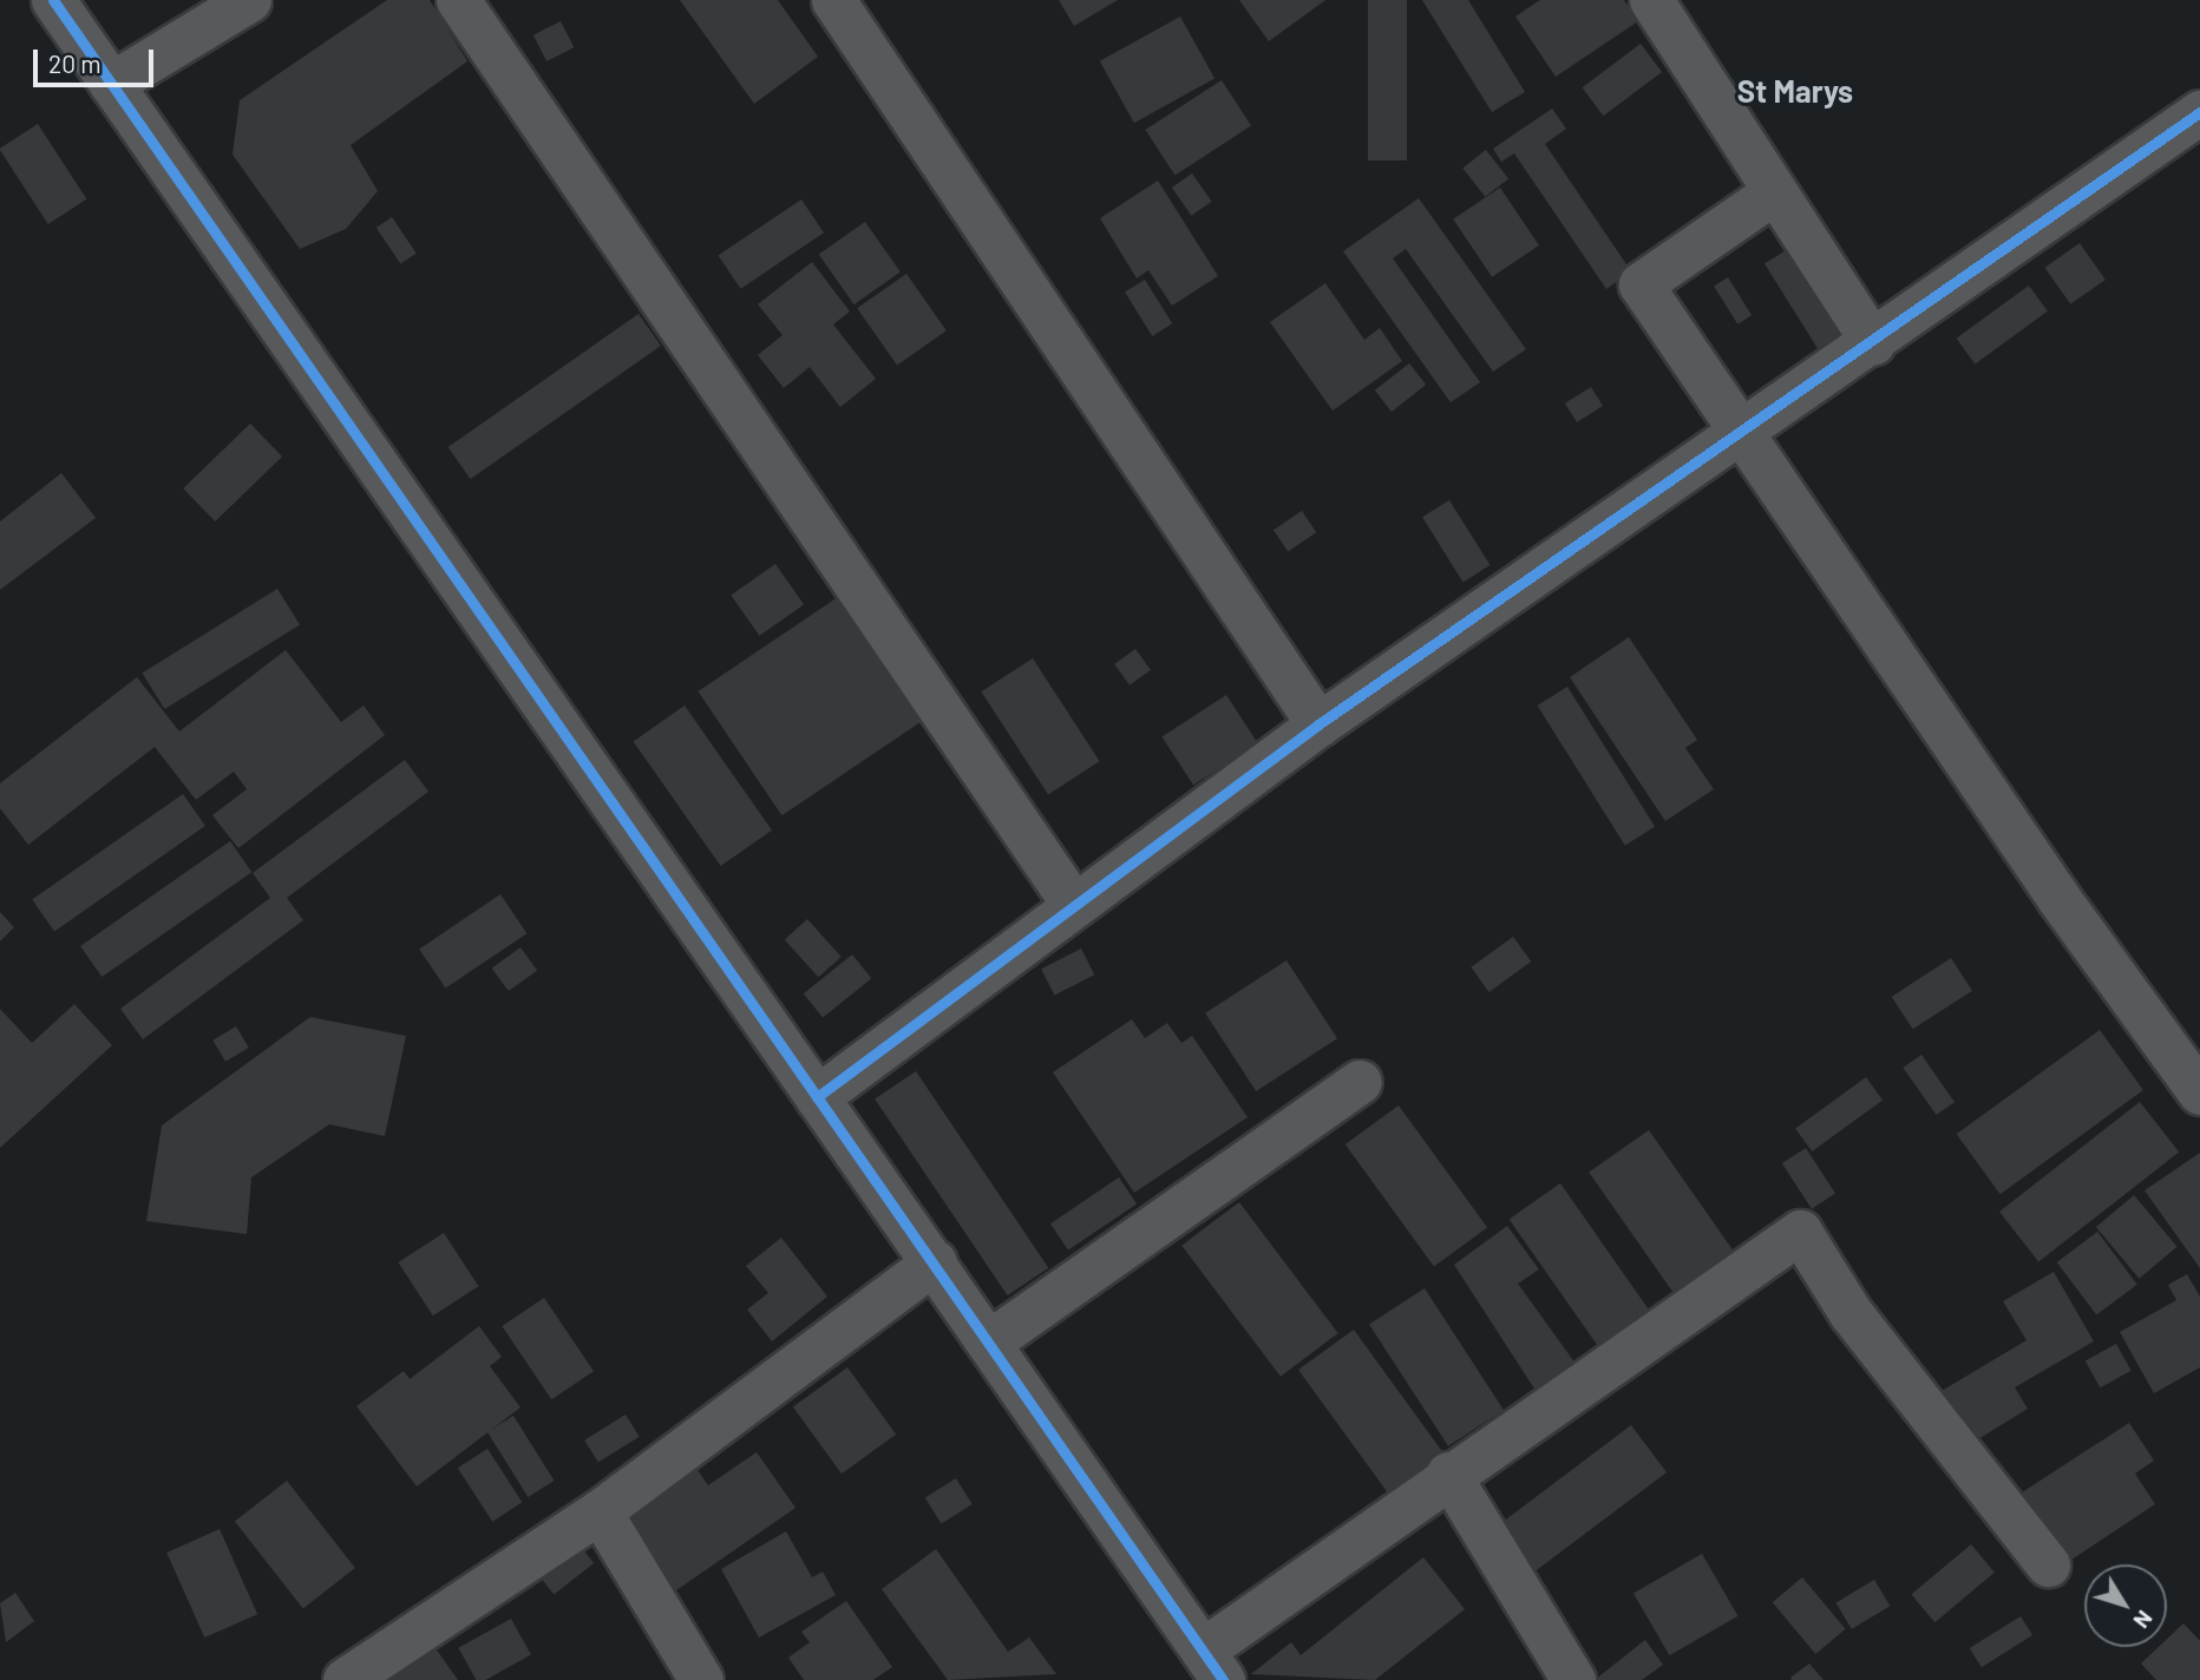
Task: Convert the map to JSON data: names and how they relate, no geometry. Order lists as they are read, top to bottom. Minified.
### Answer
{"districts":["St Marys"],"scale_bar":"20 m","north":"bottom right"}
